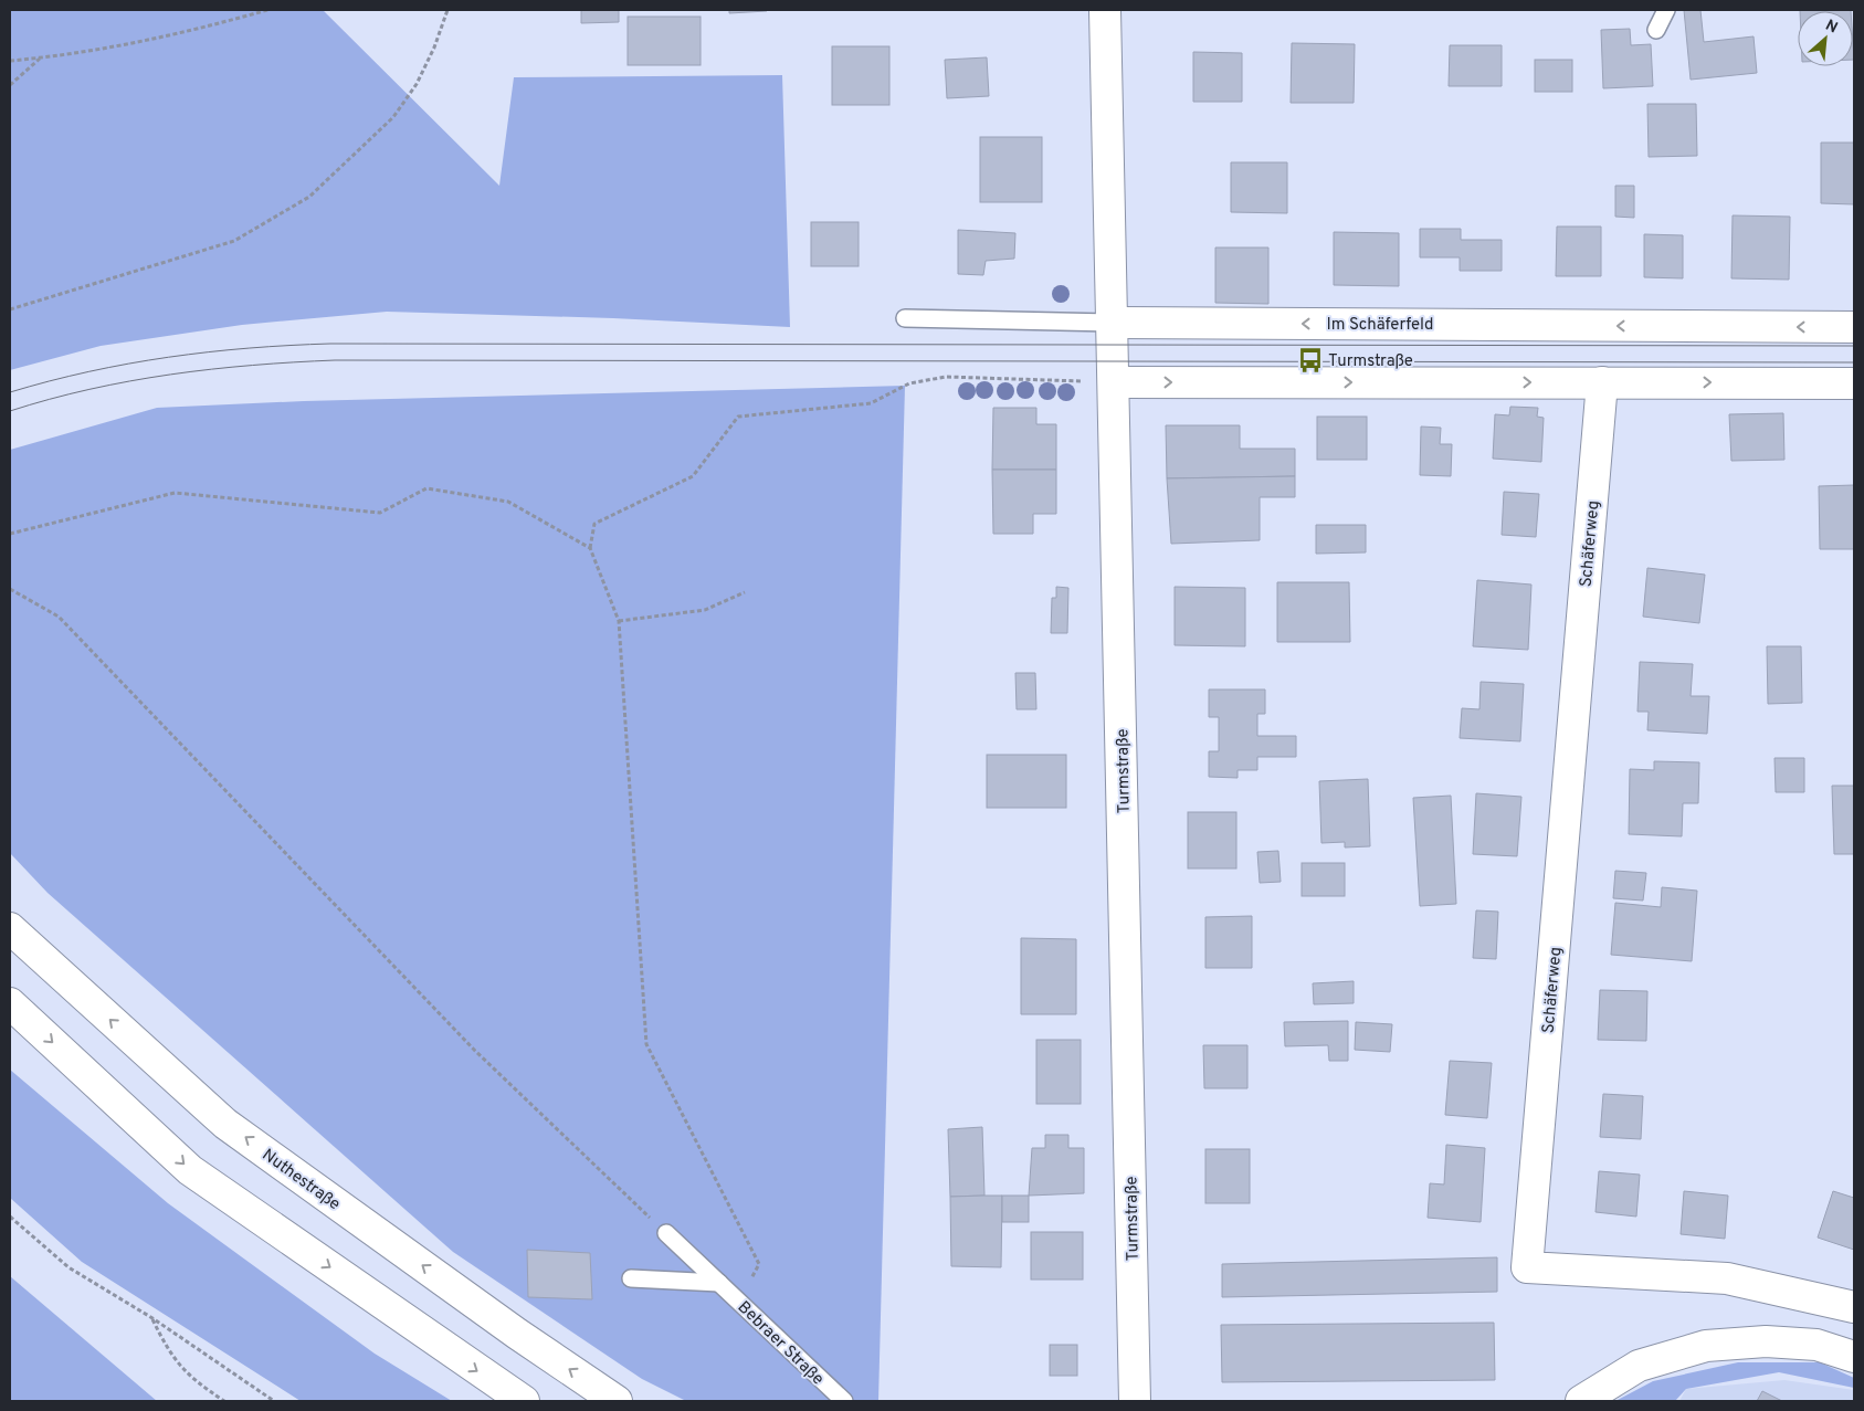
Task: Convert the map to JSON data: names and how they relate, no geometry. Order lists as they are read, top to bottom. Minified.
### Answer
{"streets":{"main road":["Im Schäferfeld","Schäferweg","Turmstraße","Nuthestraße"],"lane":["Bebraer Straße"]},"crossings":[["Im Schäferfeld","Turmstraße"]],"one_way":["Im Schäferfeld"],"places":{"bus stop":["Turmstraße"]},"north":"top right"}
